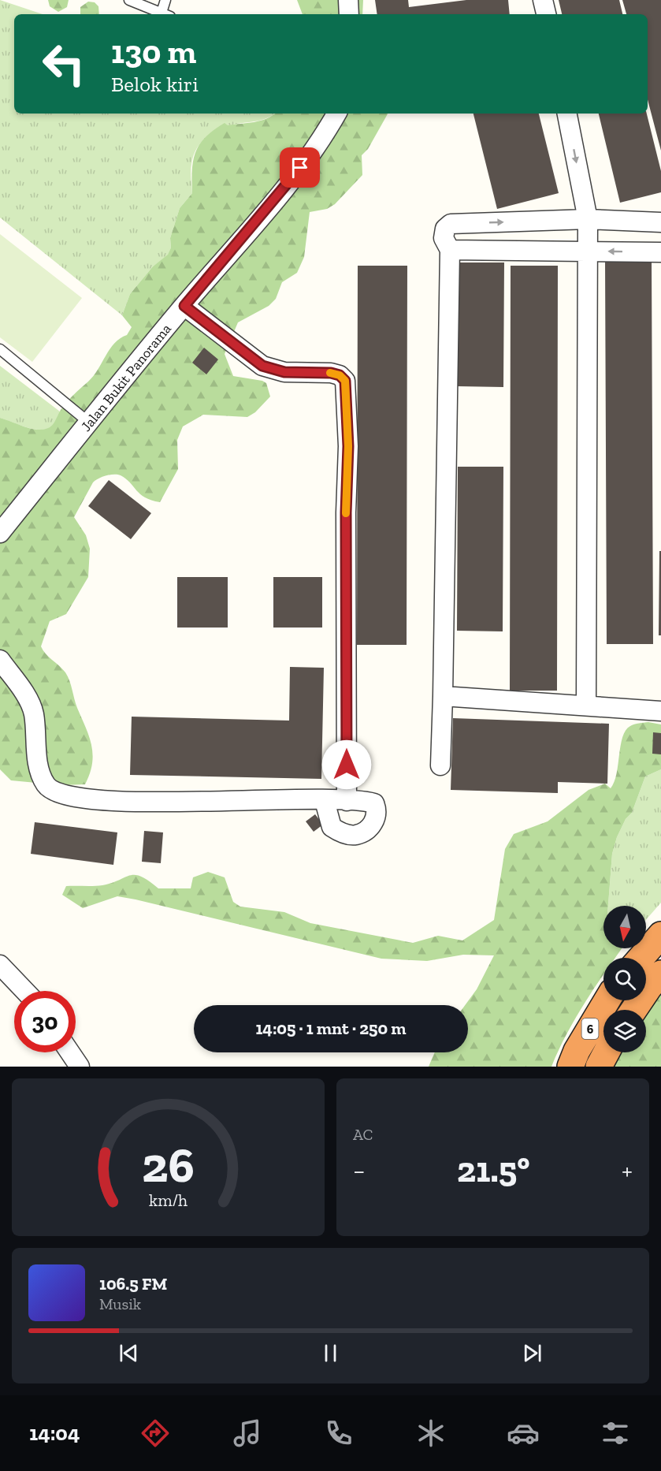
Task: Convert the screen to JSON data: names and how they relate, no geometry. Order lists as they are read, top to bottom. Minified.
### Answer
{"streets":{"highway":["6"],"street":["Jalan Bukit Panorama"]},"north":"bottom","page":{"turn":["130 m","Belok kiri"],"limit":"30","trip":"14:05 · 1 mnt · 250 m","tile":"AC","heat":["−","21.5°","+"],"song":["106.5 FM","Musik"],"tabs":"14:04","gauge":["26","km/h"]}}
